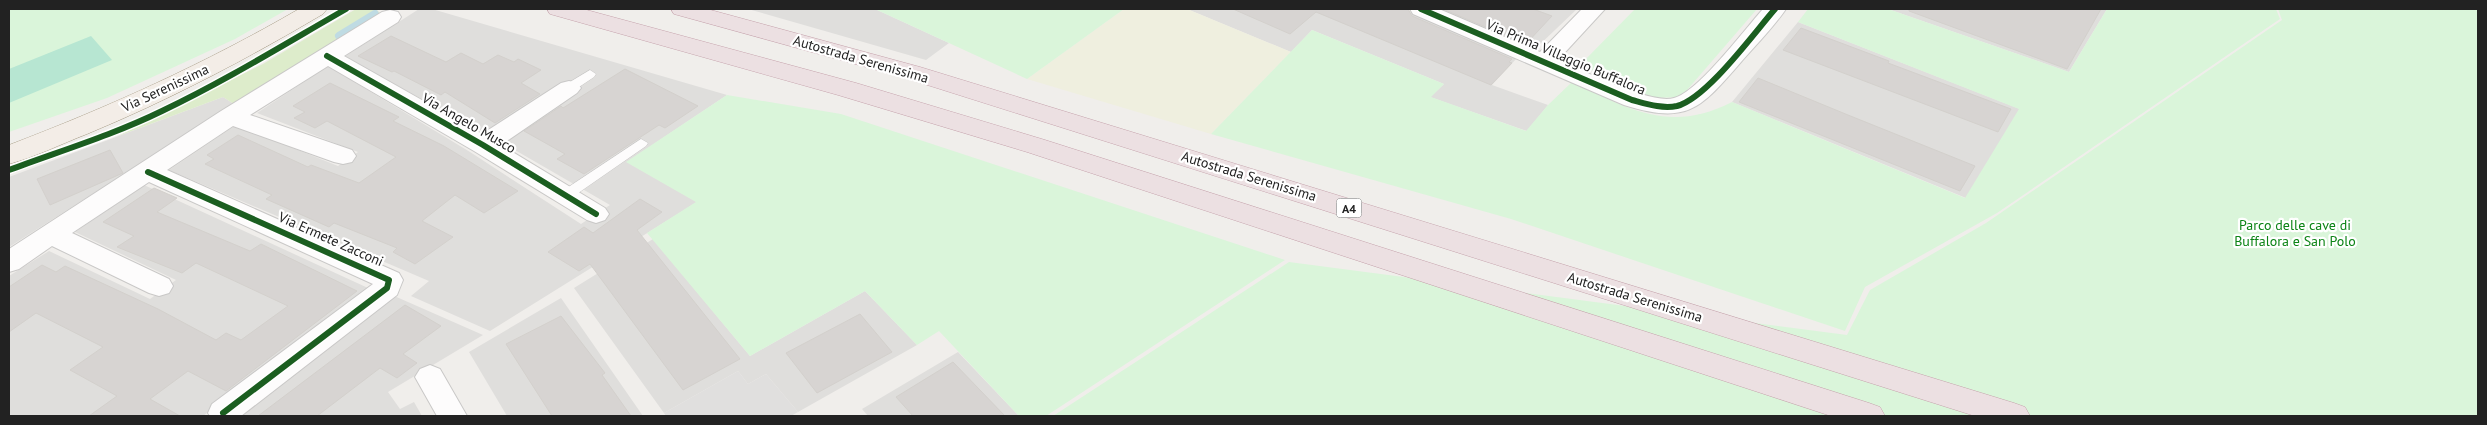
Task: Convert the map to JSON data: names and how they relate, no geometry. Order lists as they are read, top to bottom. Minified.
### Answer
{"streets":{"highway":["Autostrada Serenissima","A4"],"main road":["Via Serenissima"],"street":["Via Prima Villaggio Buffalora","Via Angelo Musco","Via Ermete Zacconi"]},"parks":["Parco delle cave di Buffalora e San Polo"]}
